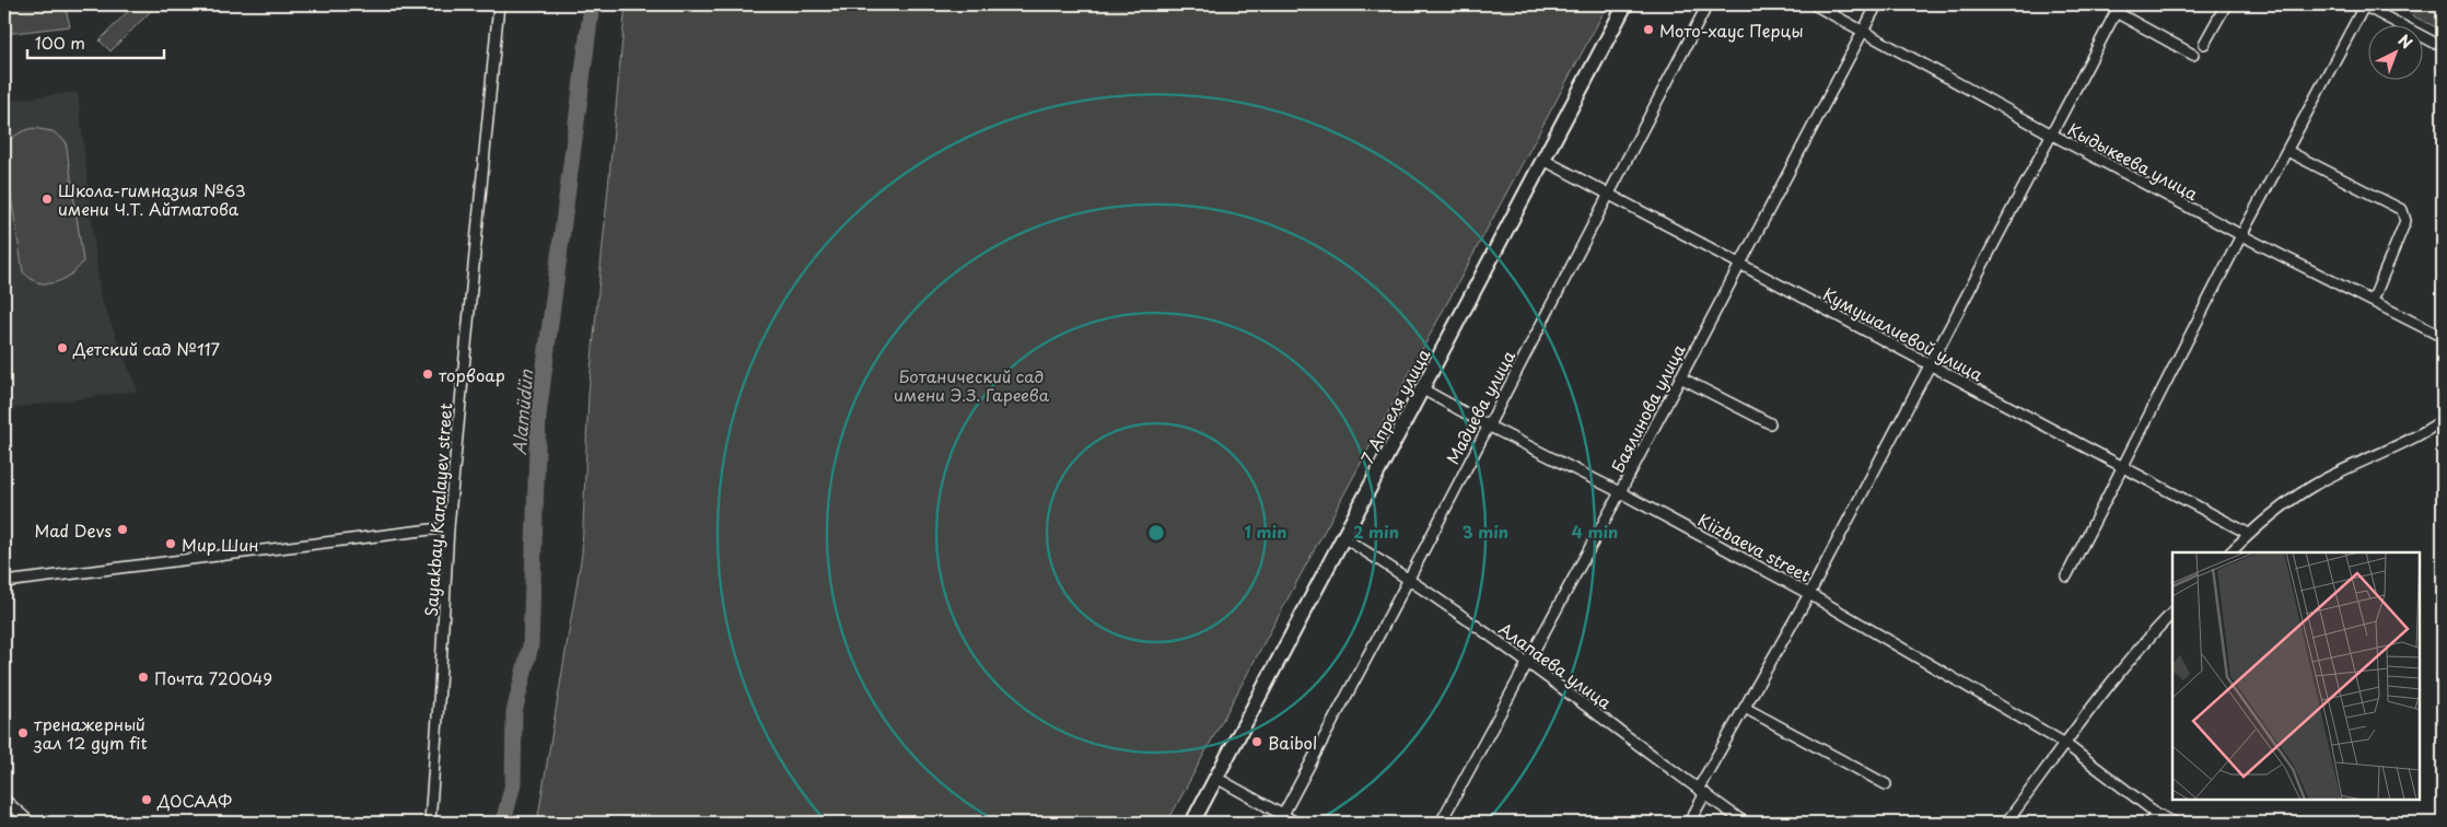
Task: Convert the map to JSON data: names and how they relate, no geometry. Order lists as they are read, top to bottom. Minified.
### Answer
{"streets":{"main road":["7 Апреля улица"],"street":["Кыдыкеева улица","Кумушалиевой улица","Мадиева улица","Баялинова улица","Sayakbay Karalayev street","Kiizbaeva street","Алапаева улица"]},"crossings":[["Кыдыкеева улица","Баялинова улица"],["Кумушалиевой улица","7 Апреля улица"],["Кумушалиевой улица","Мадиева улица"],["Кумушалиевой улица","Баялинова улица"],["7 Апреля улица","Kiizbaeva street"],["7 Апреля улица","Алапаева улица"],["Мадиева улица","Kiizbaeva street"],["Мадиева улица","Алапаева улица"],["Баялинова улица","Kiizbaeva street"],["Баялинова улица","Алапаева улица"]],"water":["Alamüdün"],"parks":["Ботанический сад имени Э.З. Гареева"],"places":["Мото-хаус Перцы","Школа-гимназия №63 имени Ч.Т. Айтматова","Детский сад №117","торвоар","Mad Devs","Мир Шин","Почта 720049","тренажерный зал 12 gym fit","Baibol","ДОСААФ"],"scale_bar":"100 m","north":"top right","rings":["1 min","2 min","3 min","4 min"]}
